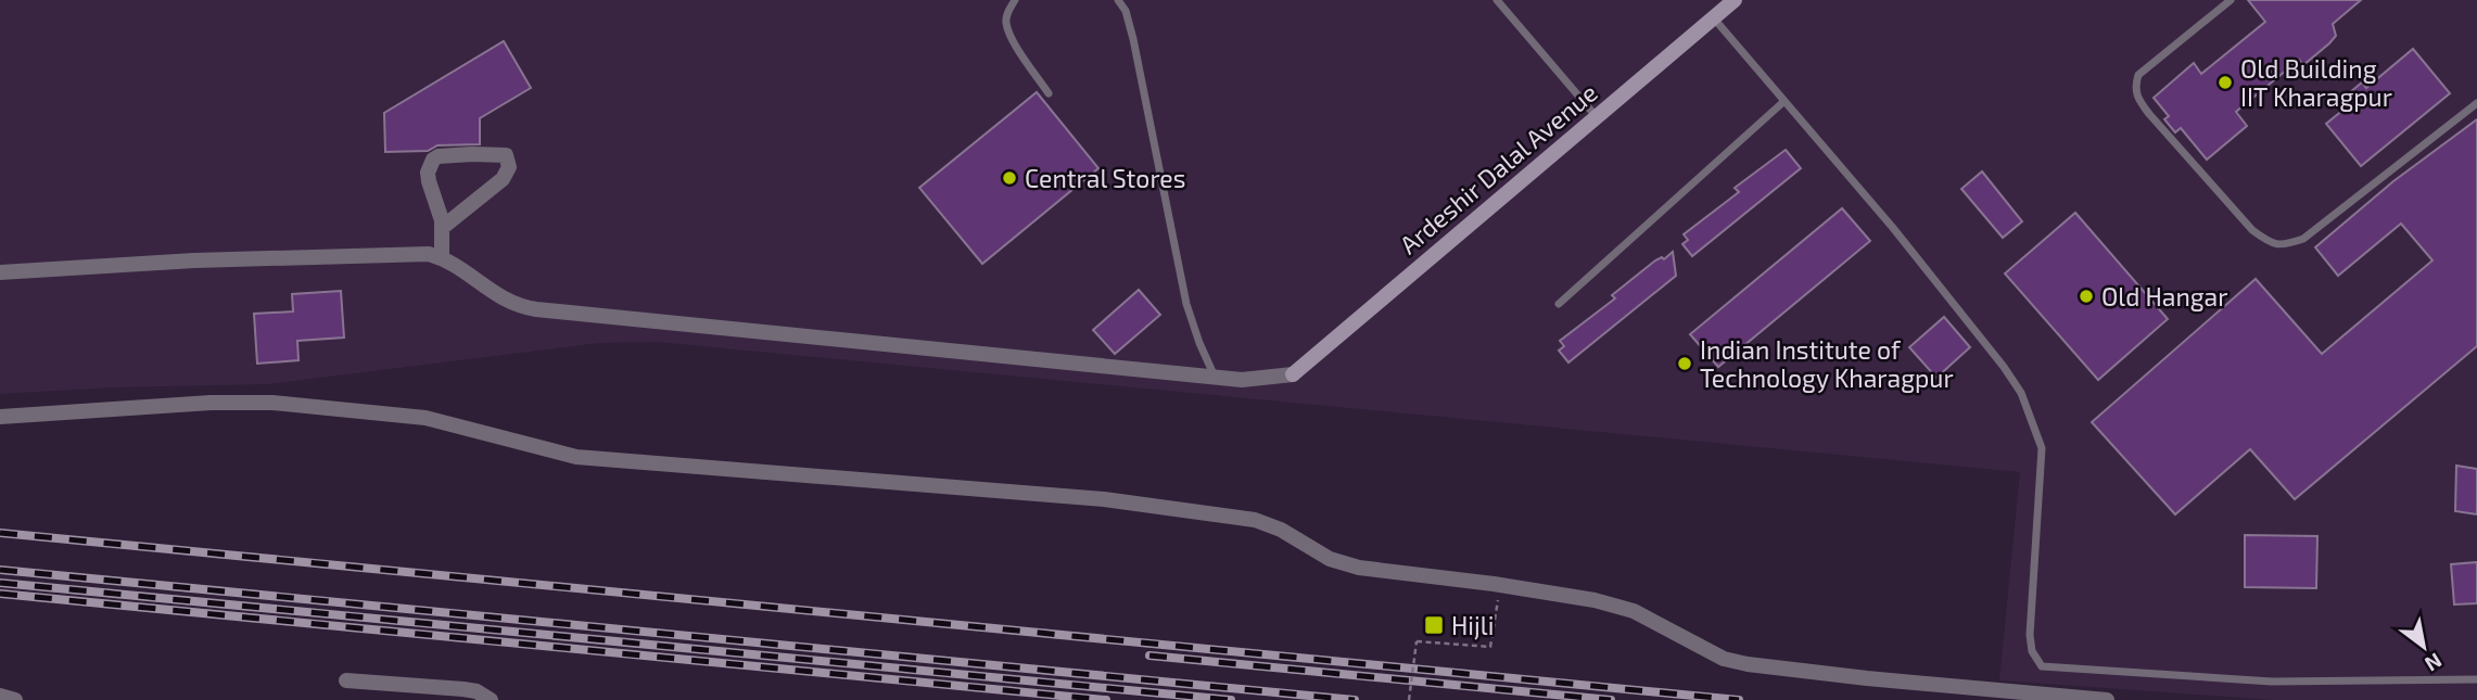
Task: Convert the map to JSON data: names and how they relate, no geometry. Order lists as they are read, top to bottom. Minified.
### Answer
{"streets":{"street":["Ardeshir Dalal Avenue"]},"places":{"other":["Old Building IIT Kharagpur","Central Stores","Old Hangar","Indian Institute of Technology Kharagpur"],"transit":["Hijli"]},"north":"bottom right"}
